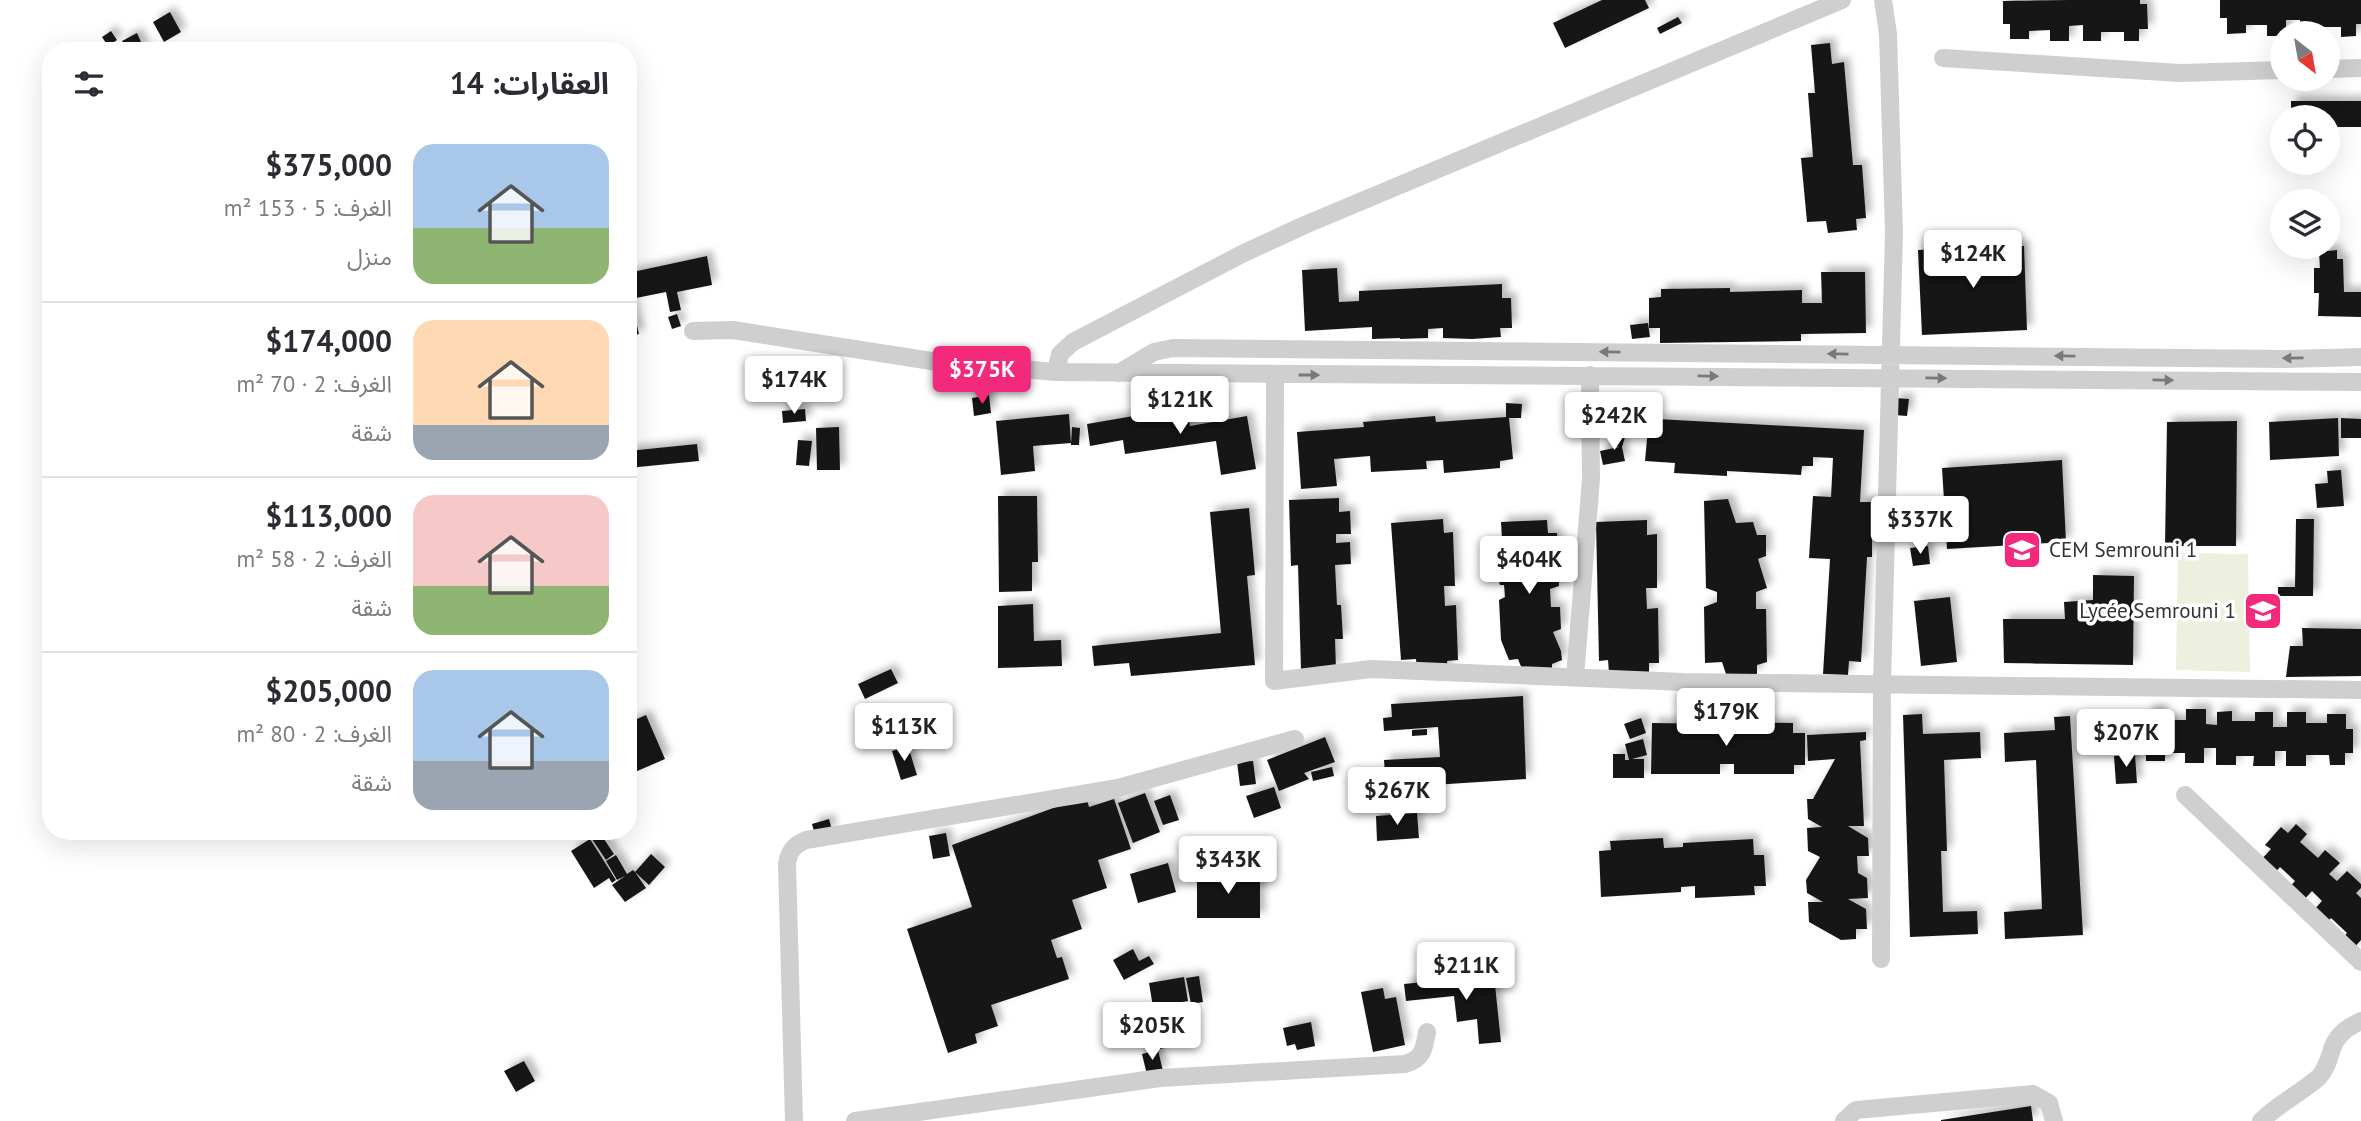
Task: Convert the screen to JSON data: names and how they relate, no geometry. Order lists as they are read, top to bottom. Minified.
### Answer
{"places":{"school or university":["CEM Semrouni 1","Lycée Semrouni 1"]},"north":"bottom right","page":{"heading":"العقارات: 14","list":[{"name":"$375,000","note":"الغرف: 5 · 153 m² · منزل"},{"name":"$174,000","note":"الغرف: 2 · 70 m² · شقة"},{"name":"$113,000","note":"الغرف: 2 · 58 m² · شقة"},{"name":"$205,000","note":"الغرف: 2 · 80 m² · شقة"}],"price":["$124K","$375K","$174K","$121K","$242K","$337K","$404K","$179K","$113K","$207K","$267K","$343K","$211K","$205K"]}}
